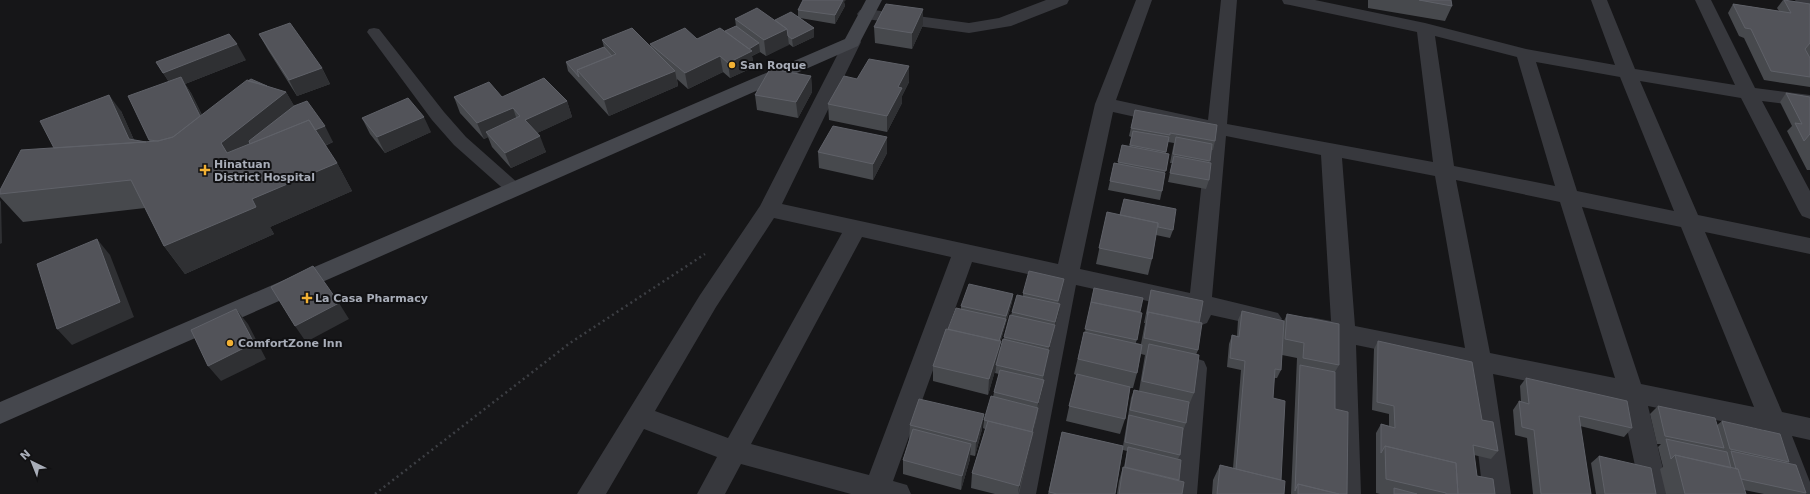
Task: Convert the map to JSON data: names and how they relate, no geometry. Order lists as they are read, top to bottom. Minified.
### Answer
{"places":{"other":["San Roque","ComfortZone Inn"],"health":["Hinatuan District Hospital","La Casa Pharmacy"]},"north":"top left"}
